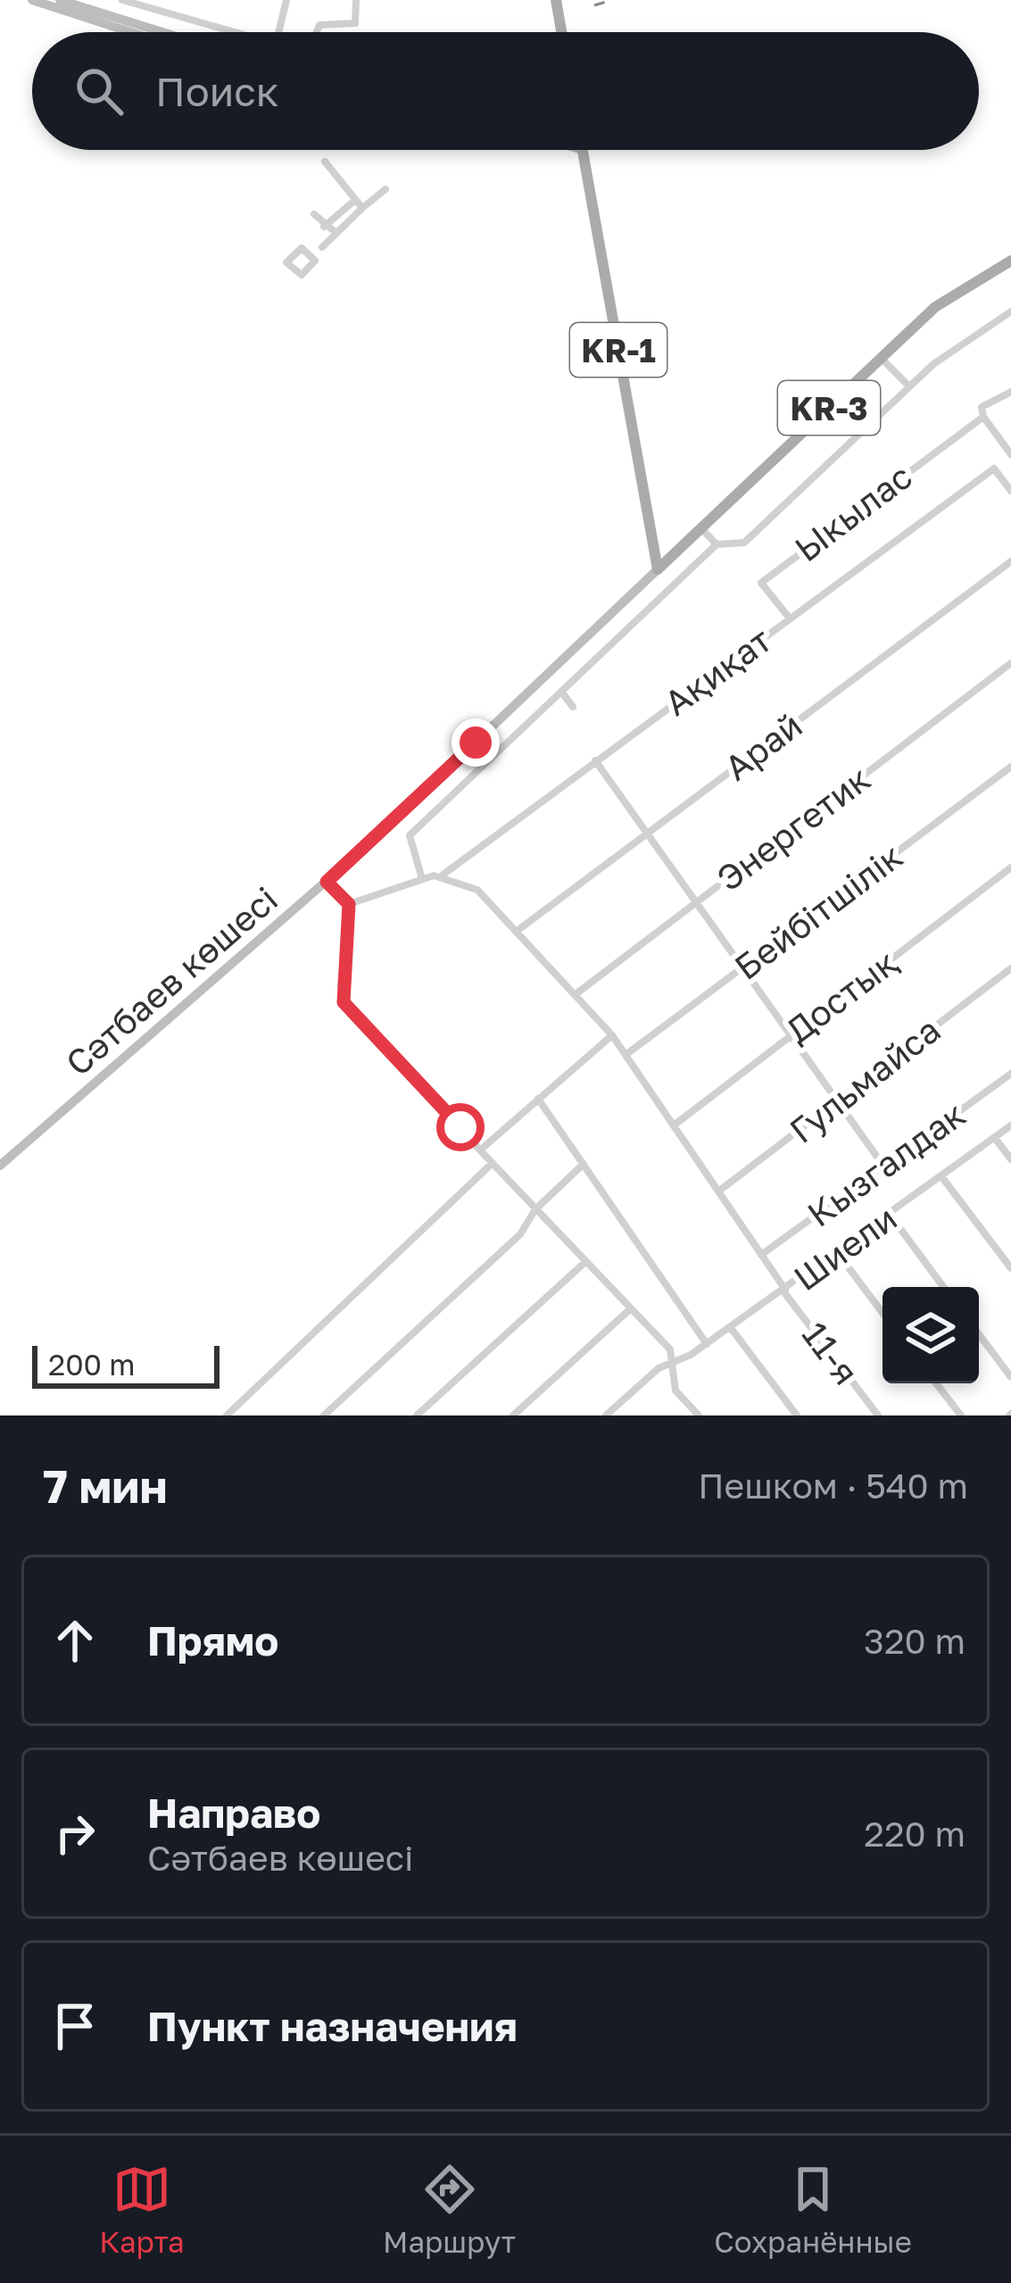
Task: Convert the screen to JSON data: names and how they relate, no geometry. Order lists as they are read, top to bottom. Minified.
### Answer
{"streets":{"main road":["KR-1","KR-3","Сәтбаев көшесі"],"street":["Ыкылас","Ақиқат","Арай","Энергетик","Бейбітшілік","Достық","Гульмайса","Кызгалдак","Шиели","11-я"]},"crossings":[["KR-1","KR-3"],["KR-1","Сәтбаев көшесі"],["KR-3","Сәтбаев көшесі"],["Ыкылас","Ақиқат"],["Ақиқат","11-я"],["Арай","11-я"],["Энергетик","11-я"],["Бейбітшілік","11-я"],["Достық","11-я"],["Гульмайса","11-я"],["Кызгалдак","11-я"],["Шиели","11-я"]],"scale_bar":"200 m","page":{"search":"Поиск","scale":"200 m","heading":["7 мин","Пешком · 540 m"],"list":[["Прямо","320 m"],["Направо","Сәтбаев көшесі","220 m"],"Пункт назначения"],"nav":["Карта","Маршрут","Сохранённые"]}}
